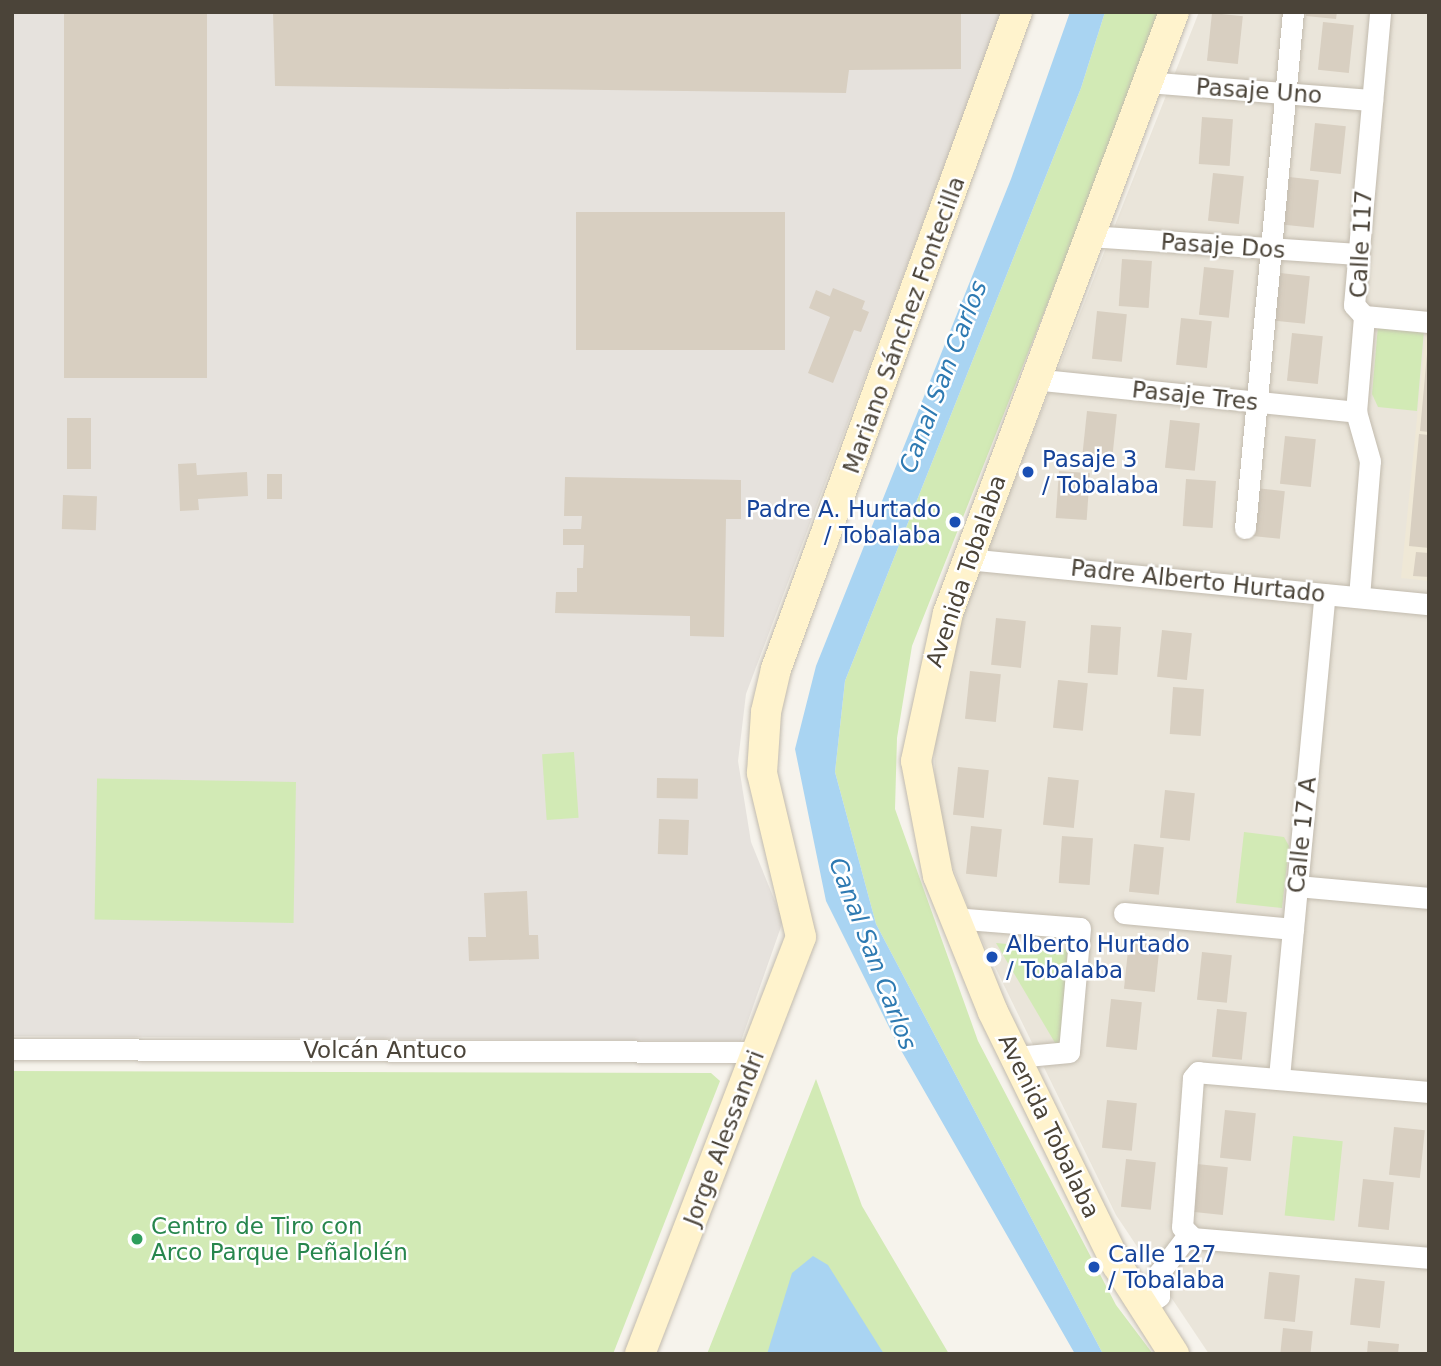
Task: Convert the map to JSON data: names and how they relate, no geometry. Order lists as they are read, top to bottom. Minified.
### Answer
{"streets":{"main road":["Mariano Sánchez Fontecilla","Avenida Tobalaba","Jorge Alessandri"],"street":["Pasaje Uno","Calle 117","Pasaje Dos","Pasaje Tres","Padre Alberto Hurtado","Calle 17 A","Volcán Antuco"]},"crossings":[["Pasaje Uno","Calle 117"],["Pasaje Uno","Avenida Tobalaba"],["Calle 117","Pasaje Dos"],["Calle 117","Pasaje Tres"],["Calle 117","Padre Alberto Hurtado"],["Pasaje Dos","Avenida Tobalaba"],["Mariano Sánchez Fontecilla","Jorge Alessandri"],["Pasaje Tres","Avenida Tobalaba"],["Avenida Tobalaba","Padre Alberto Hurtado"],["Padre Alberto Hurtado","Calle 17 A"],["Volcán Antuco","Jorge Alessandri"]],"water":["Canal San Carlos"],"places":["Pasaje 3 / Tobalaba","Padre A. Hurtado / Tobalaba","Alberto Hurtado / Tobalaba","Centro de Tiro con Arco Parque Peñalolén","Calle 127 / Tobalaba"]}
